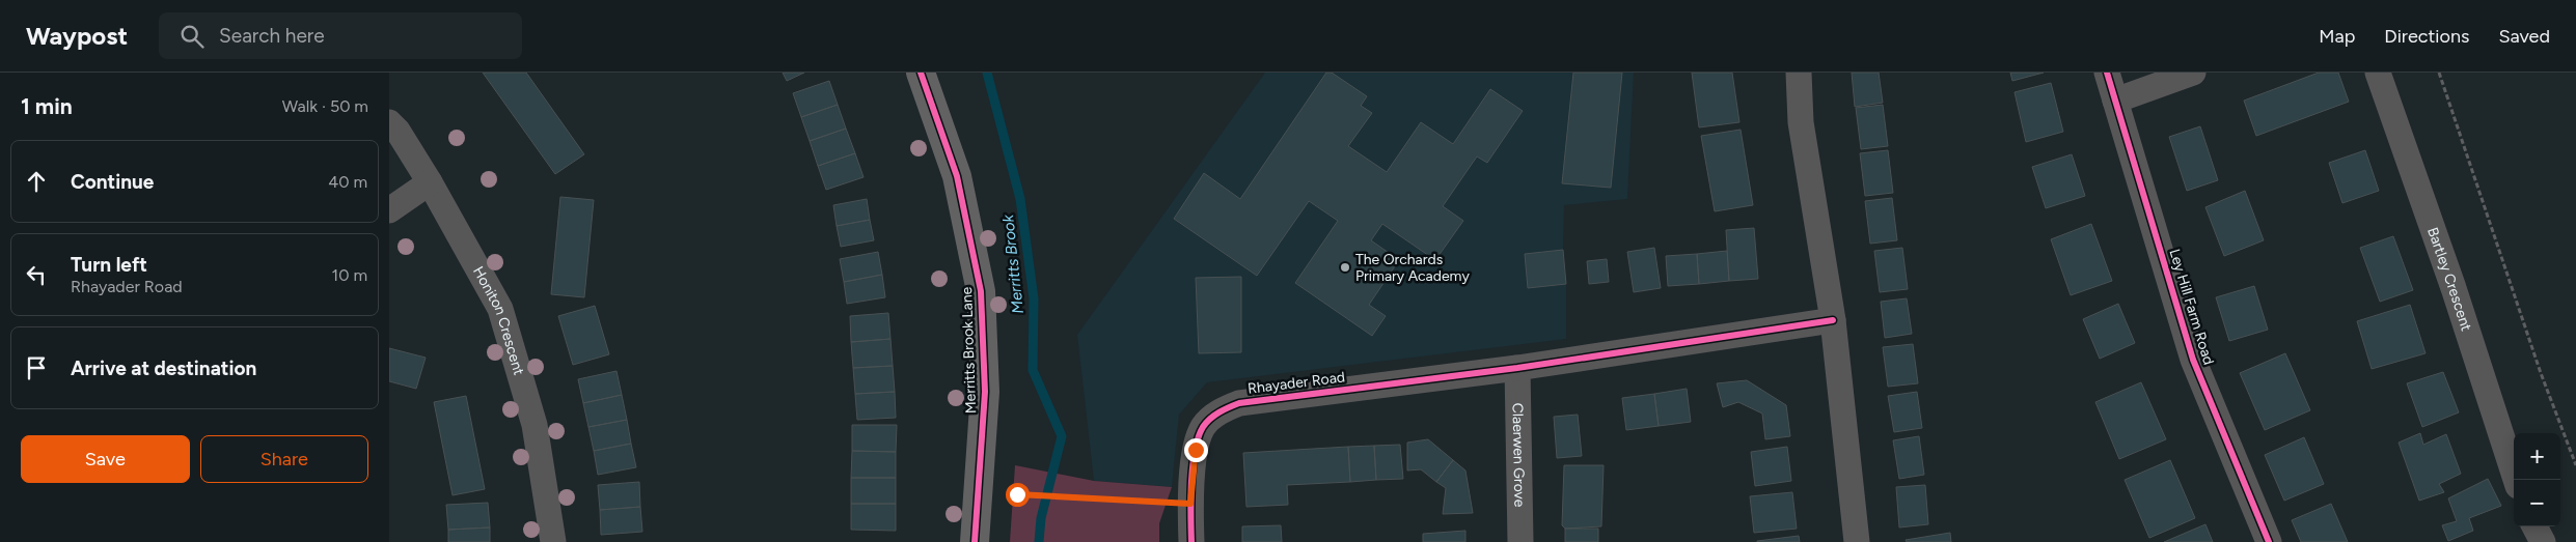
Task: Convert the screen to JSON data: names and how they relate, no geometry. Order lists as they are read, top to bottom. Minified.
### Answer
{"streets":{"street":["Bartley Crescent","Ley Hill Farm Road","Honiton Crescent","Merritts Brook Lane","Rhayader Road","Claerwen Grove"]},"crossings":[["Rhayader Road","Claerwen Grove"]],"water":["Merritts Brook"],"places":["The Orchards Primary Academy"],"page":{"header":"Waypost","search":"Search here","nav":["Map","Directions","Saved"],"heading":["1 min","Walk · 50 m"],"list":[["Continue","40 m"],["Turn left","Rhayader Road","10 m"],"Arrive at destination"],"buttons":["Save","Share"],"map_buttons":["+","−"]}}
